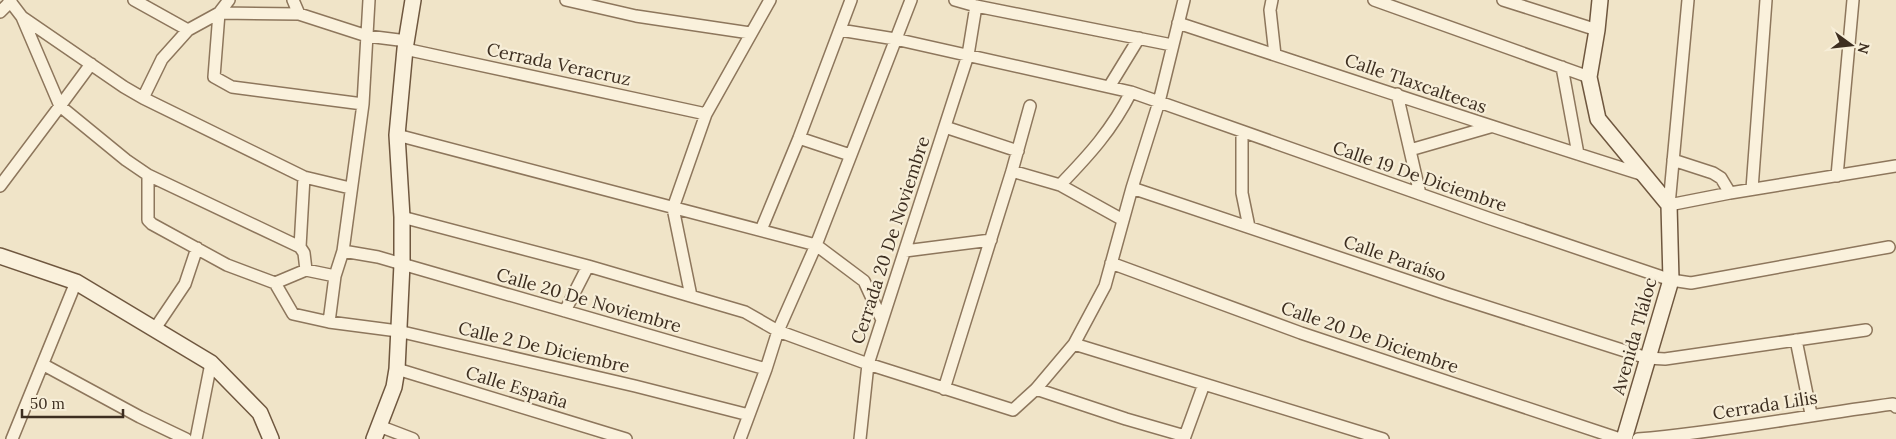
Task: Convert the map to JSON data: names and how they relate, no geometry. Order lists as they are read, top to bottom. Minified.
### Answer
{"streets":{"main road":["Avenida Tláloc"],"street":["Cerrada Veracruz","Calle Tlaxcaltecas","Calle 19 De Diciembre","Cerrada 20 De Noviembre","Calle Paraíso","Calle 20 De Noviembre","Calle 20 De Diciembre","Calle 2 De Diciembre","Calle España","Cerrada Lilis"]},"crossings":[["Calle 19 De Diciembre","Cerrada 20 De Noviembre"],["Calle 19 De Diciembre","Avenida Tláloc"],["Calle Paraíso","Avenida Tláloc"]],"scale_bar":"50 m","north":"right"}
